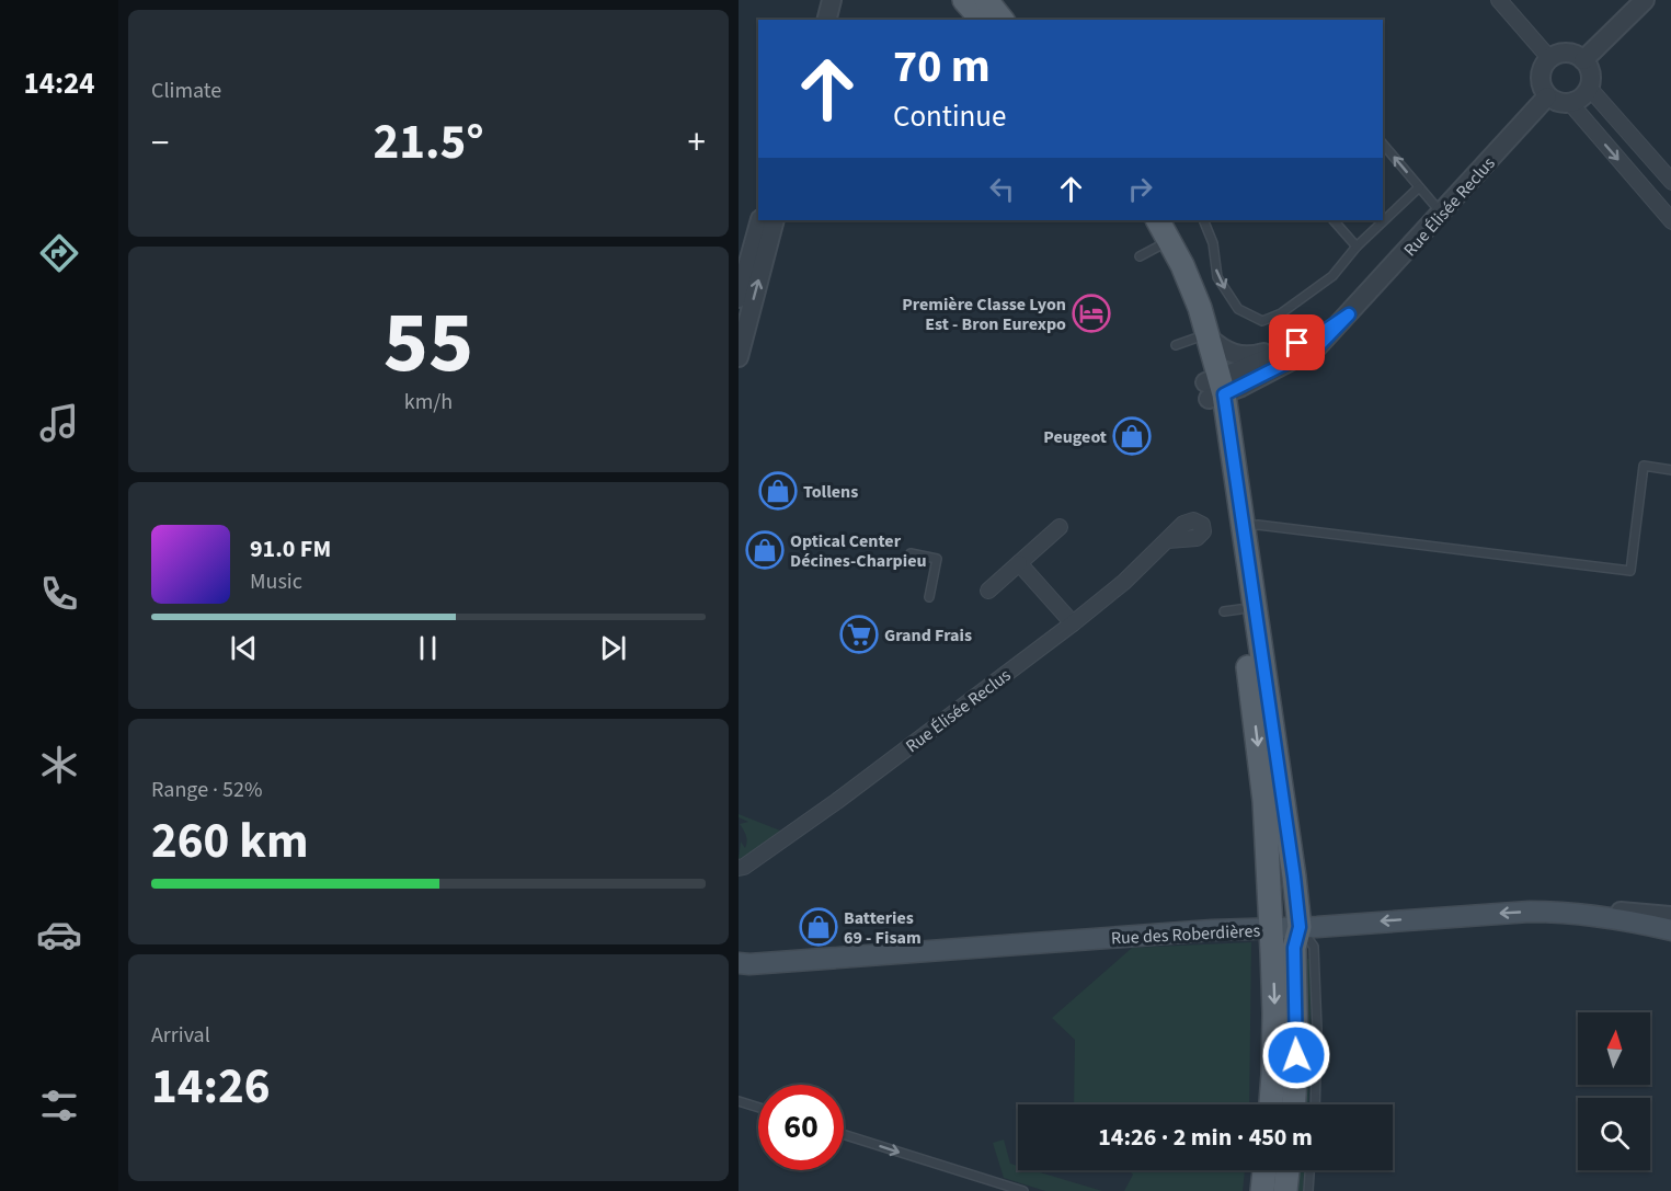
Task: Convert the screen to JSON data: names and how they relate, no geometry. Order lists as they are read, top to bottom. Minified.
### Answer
{"streets":{"main road":["Rue des Roberdières"],"street":["Rue Élisée Reclus"]},"places":{"hotel":["Première Classe Lyon Est - Bron Eurexpo"],"shop":["Peugeot","Tollens","Optical Center Décines-Charpieu","Batteries 69 - Fisam"],"supermarket":["Grand Frais"]},"north":"top","page":{"tabs":"14:24","tile":["Climate",["55","km/h"],["Range · 52%","260 km"],["Arrival","14:26"]],"turn":["70 m","Continue"],"heat":["−","21.5°","+"],"song":["91.0 FM","Music"],"limit":"60","trip":"14:26 · 2 min · 450 m"}}
